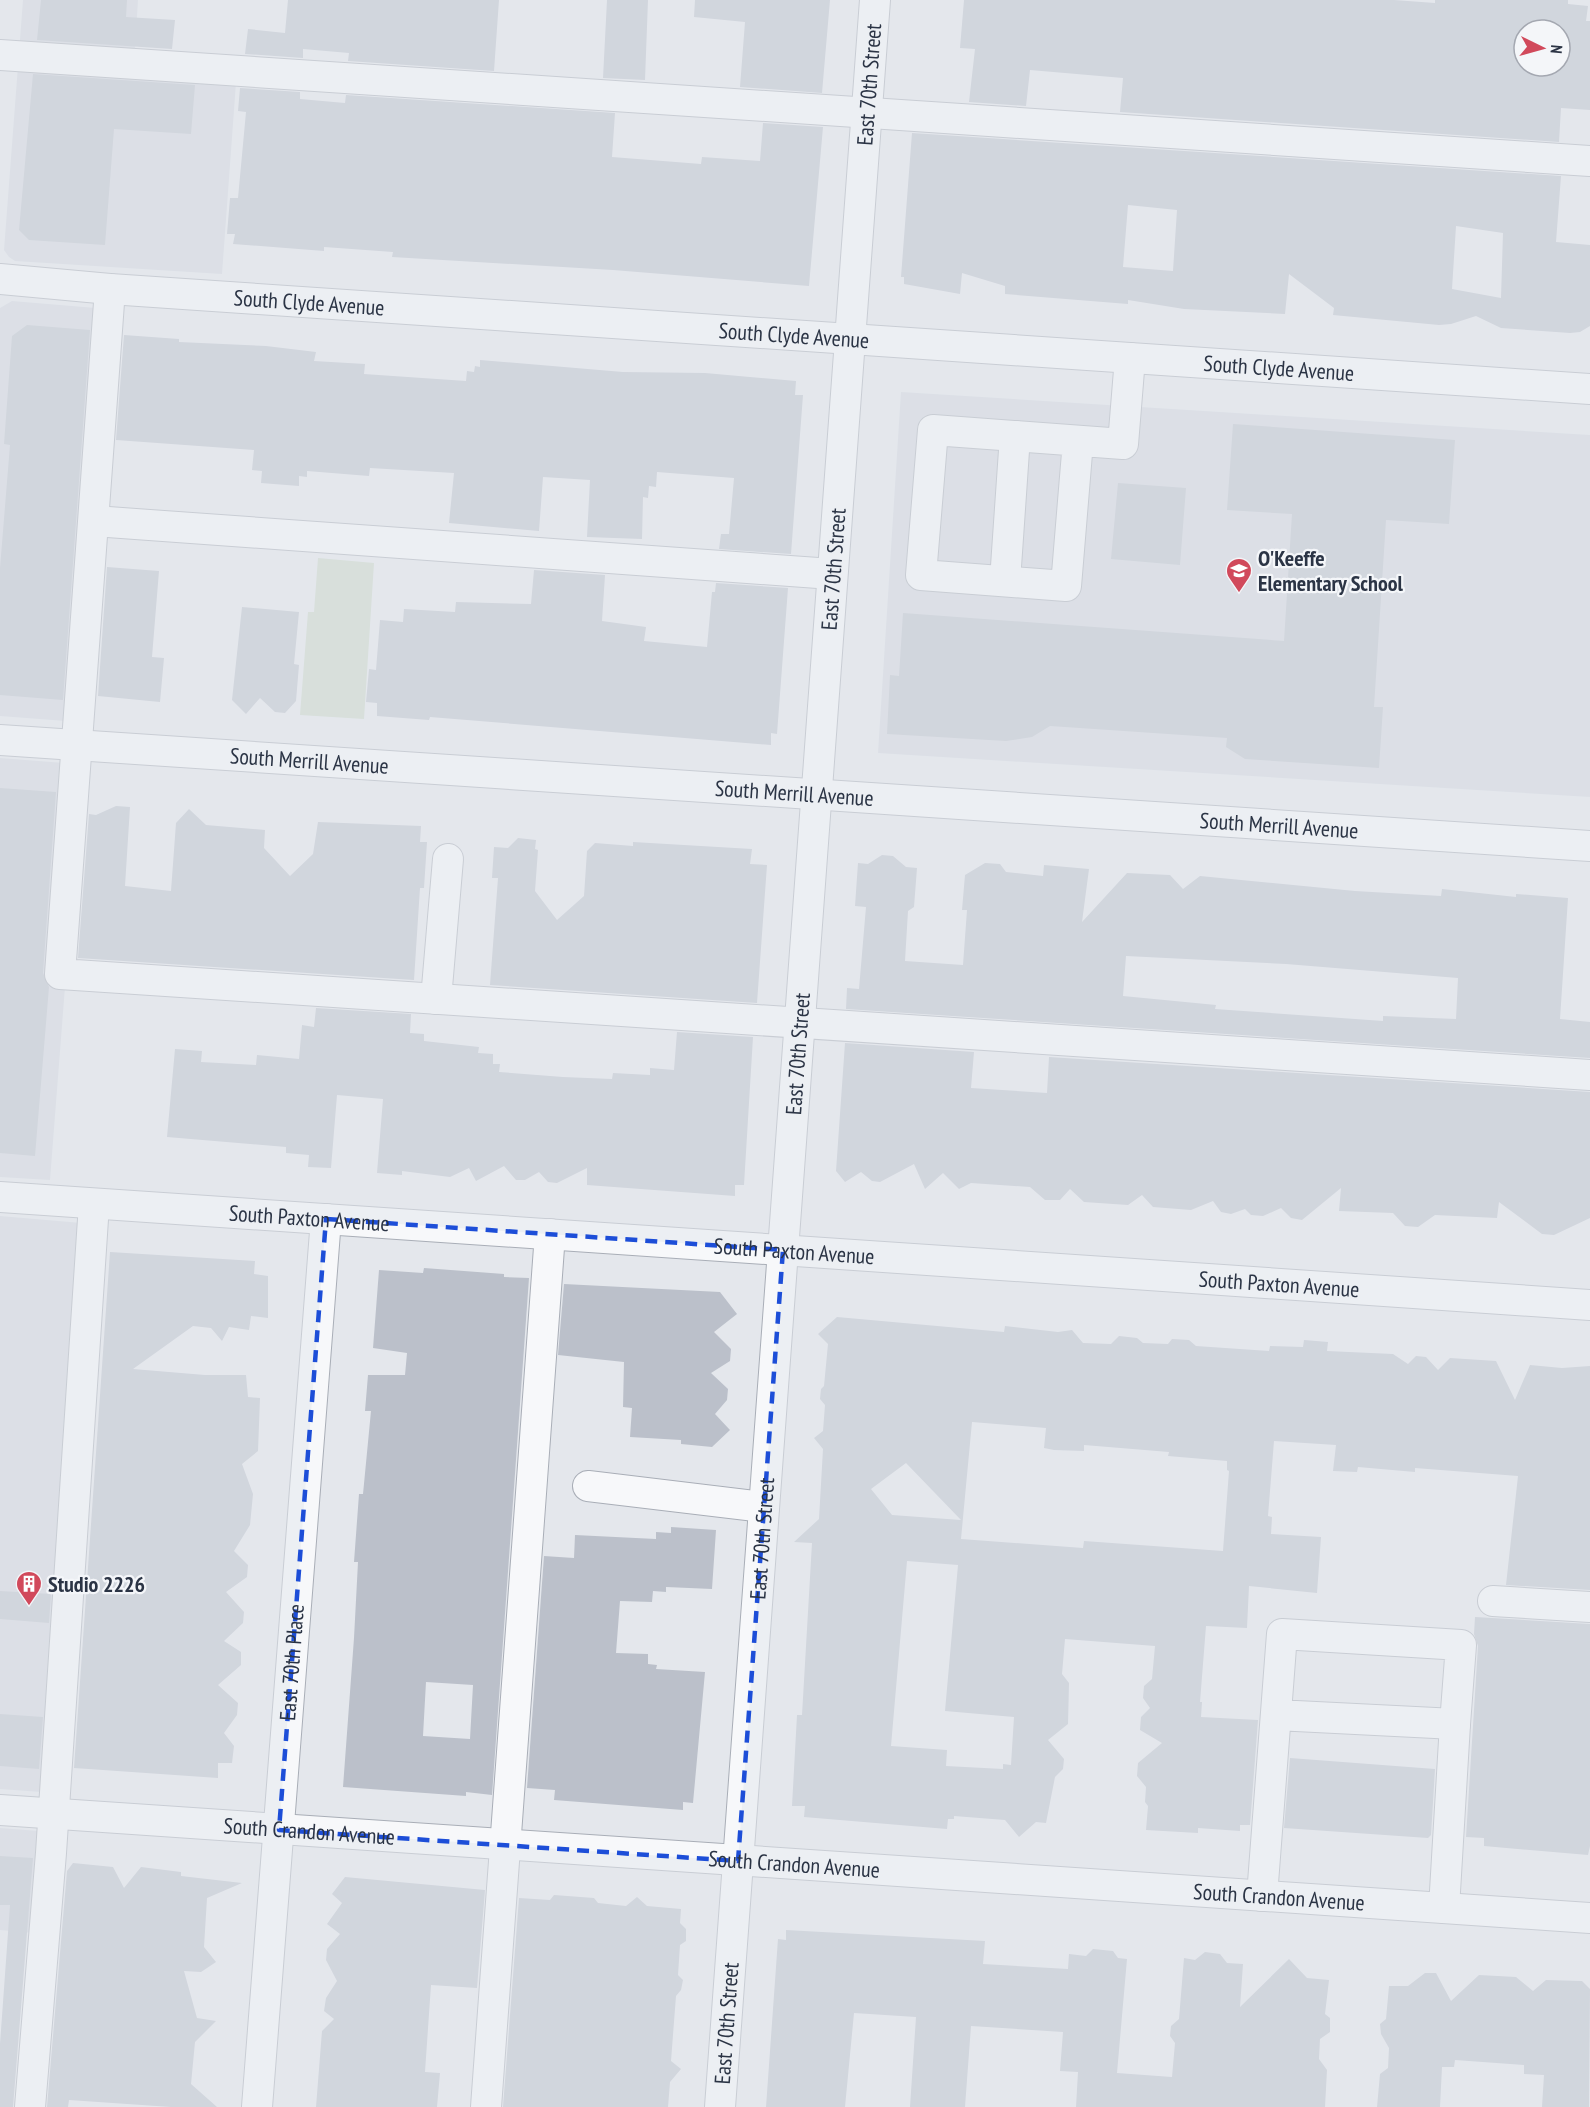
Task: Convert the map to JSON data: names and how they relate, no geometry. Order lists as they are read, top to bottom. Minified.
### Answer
{"streets":{"street":["East 70th Street","South Clyde Avenue","South Merrill Avenue","South Paxton Avenue","East 70th Place","South Crandon Avenue"]},"crossings":[["East 70th Street","South Clyde Avenue"],["East 70th Street","South Merrill Avenue"],["East 70th Street","South Paxton Avenue"],["East 70th Street","South Crandon Avenue"],["South Paxton Avenue","East 70th Place"],["East 70th Place","South Crandon Avenue"]],"places":{"school or university":["O'Keeffe Elementary School"],"building":["Studio 2226"]},"north":"right"}
